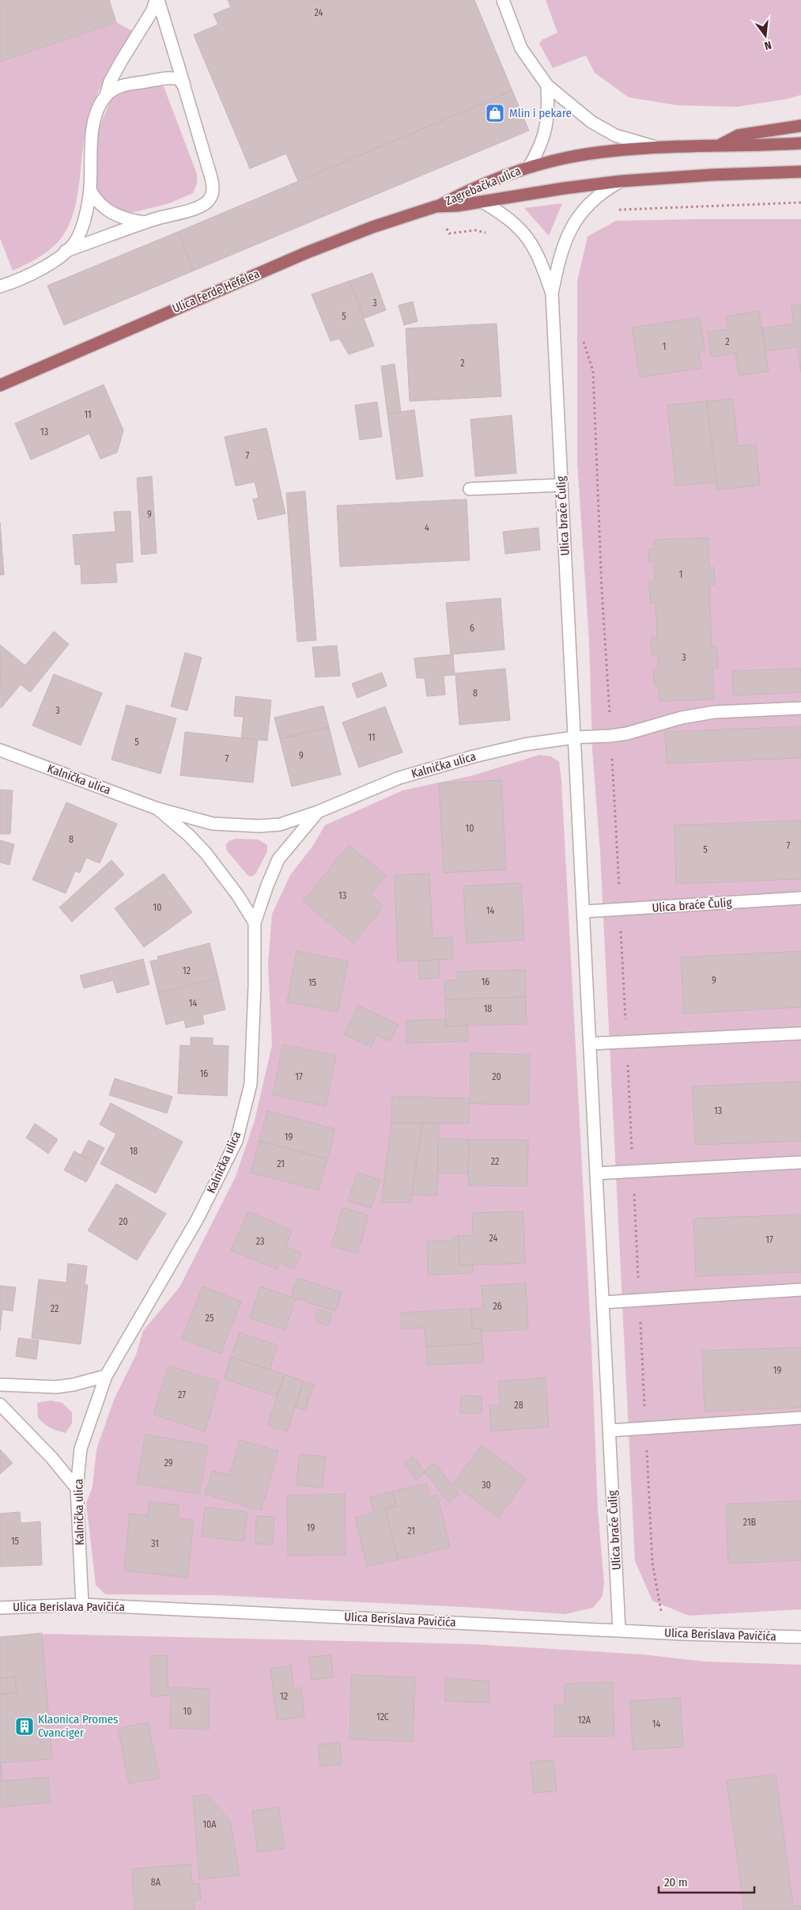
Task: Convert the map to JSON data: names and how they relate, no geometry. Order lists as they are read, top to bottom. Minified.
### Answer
{"streets":{"main road":["Zagrebačka ulica","Ulica Ferde Hefelea"],"street":["Ulica braće Čulig","Kalnička ulica","Ulica Berislava Pavičića"]},"crossings":[["Zagrebačka ulica","Ulica Ferde Hefelea"],["Zagrebačka ulica","Ulica braće Čulig"],["Ulica braće Čulig","Kalnička ulica"],["Ulica braće Čulig","Ulica Berislava Pavičića"],["Kalnička ulica","Ulica Berislava Pavičića"]],"places":{"shop":["Mlin i pekare"],"building":["Klaonica Promes Cvanciger"]},"house_numbers":["24","3","5","2","1","2","11","13","7","9","4","1","6","3","8","3","11","5","9","7","10","8","7","5","13","10","14","12","9","16","15","14","18","16","17","20","13","19","18","22","21","20","24","17","23","26","22","25","19","27","28","29","30","21B","19","21","15","31","12","10","12C","12A","14","10A","8A"],"scale_bar":"20 m","north":"bottom"}
